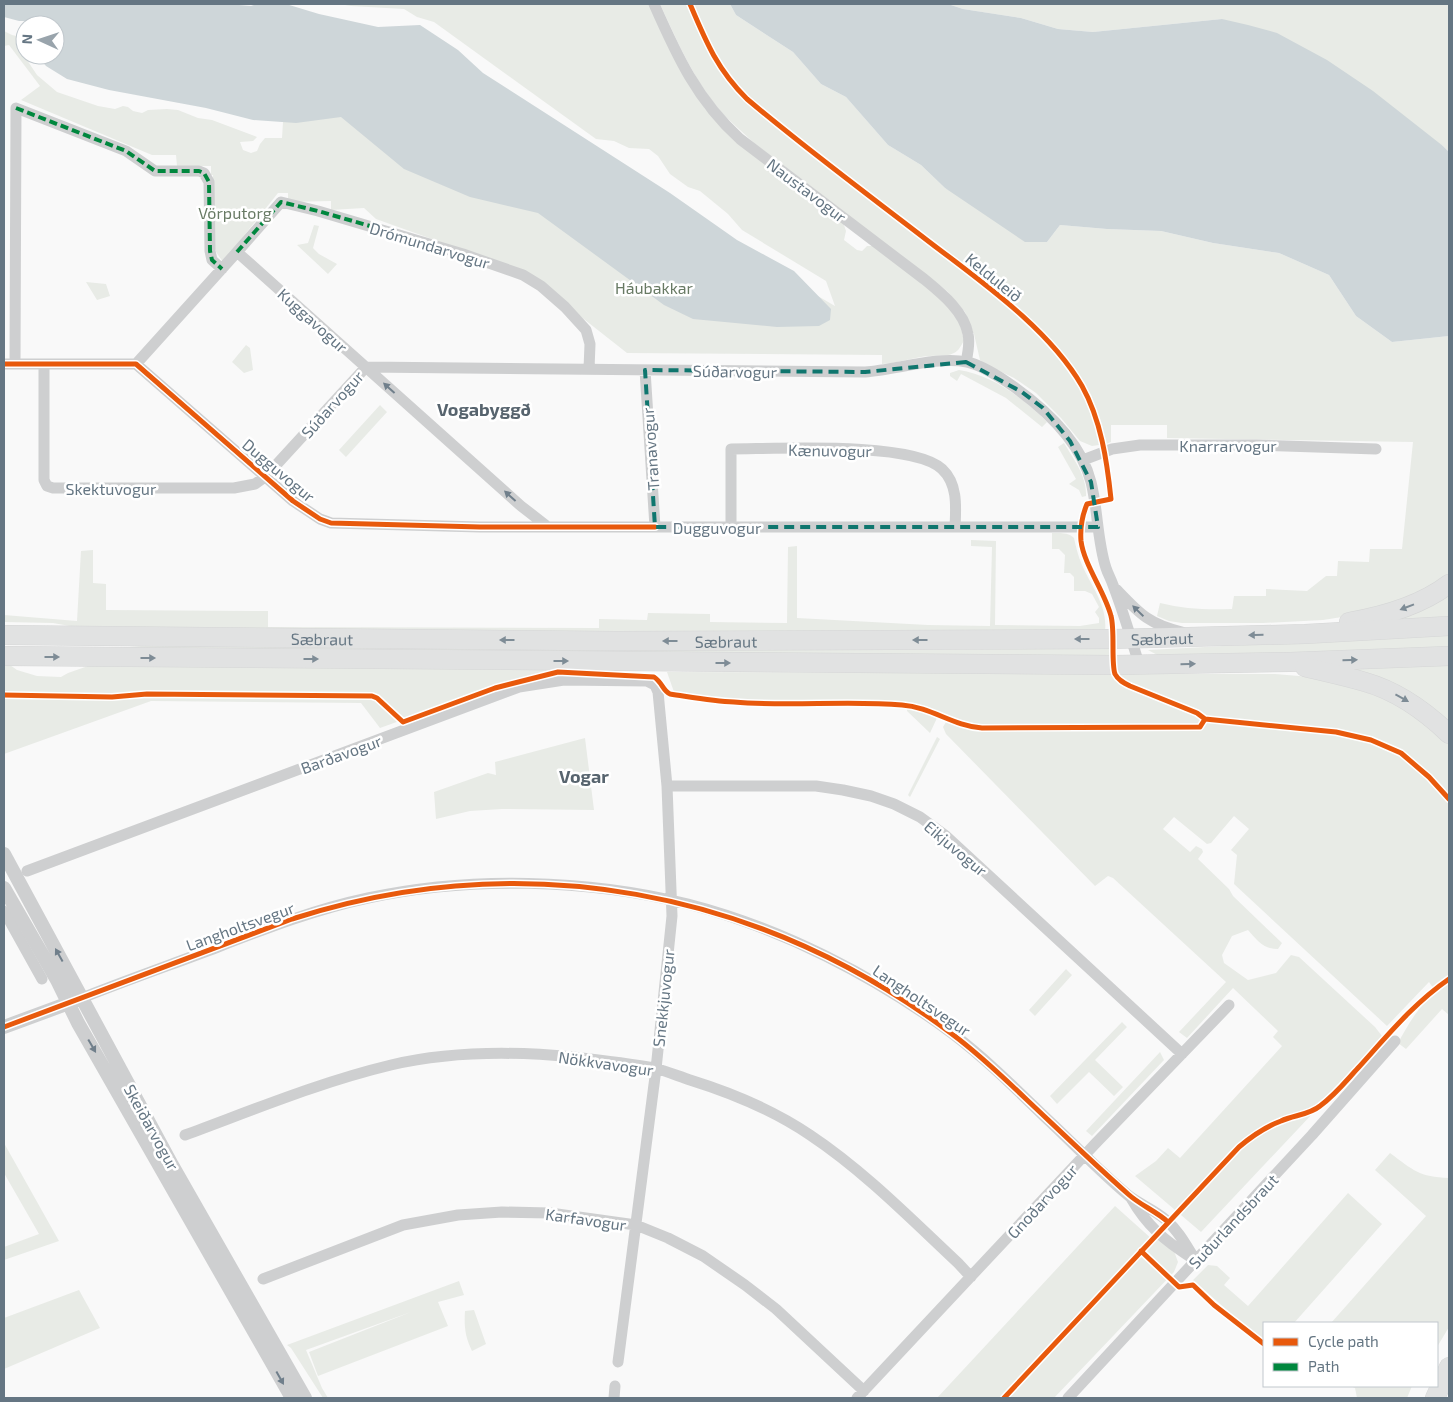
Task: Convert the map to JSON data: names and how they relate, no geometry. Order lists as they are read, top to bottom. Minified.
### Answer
{"streets":{"highway":["Sæbraut"],"street":["Naustavogur","Drómundarvogur","Kuggavogur","Súðarvogur","Knarrarvogur","Tranavogur","Kænuvogur","Dugguvogur","Skektuvogur","Barðavogur","Eikjuvogur","Langholtsvegur","Snekkjuvogur","Nökkvavogur","Skeiðarvogur","Gnoðarvogur","Karfavogur","Suðurlandsbraut"],"cycle path":["Kelduleið"]},"crossings":[["Naustavogur","Súðarvogur"],["Drómundarvogur","Kuggavogur"],["Drómundarvogur","Súðarvogur"],["Kuggavogur","Súðarvogur"],["Kuggavogur","Dugguvogur"],["Súðarvogur","Knarrarvogur"],["Súðarvogur","Tranavogur"],["Súðarvogur","Dugguvogur"],["Súðarvogur","Skektuvogur"],["Súðarvogur","Sæbraut"],["Tranavogur","Dugguvogur"],["Kænuvogur","Dugguvogur"],["Dugguvogur","Skektuvogur"],["Barðavogur","Snekkjuvogur"],["Eikjuvogur","Snekkjuvogur"],["Eikjuvogur","Gnoðarvogur"],["Langholtsvegur","Snekkjuvogur"],["Langholtsvegur","Skeiðarvogur"],["Langholtsvegur","Gnoðarvogur"],["Langholtsvegur","Suðurlandsbraut"],["Snekkjuvogur","Nökkvavogur"],["Snekkjuvogur","Karfavogur"],["Nökkvavogur","Gnoðarvogur"],["Gnoðarvogur","Karfavogur"]],"one_way":["Kuggavogur"],"districts":["Vogabyggð","Vogar"],"parks":["Vörputorg","Háubakkar"],"legend":["Cycle path","Path"],"north":"left"}
